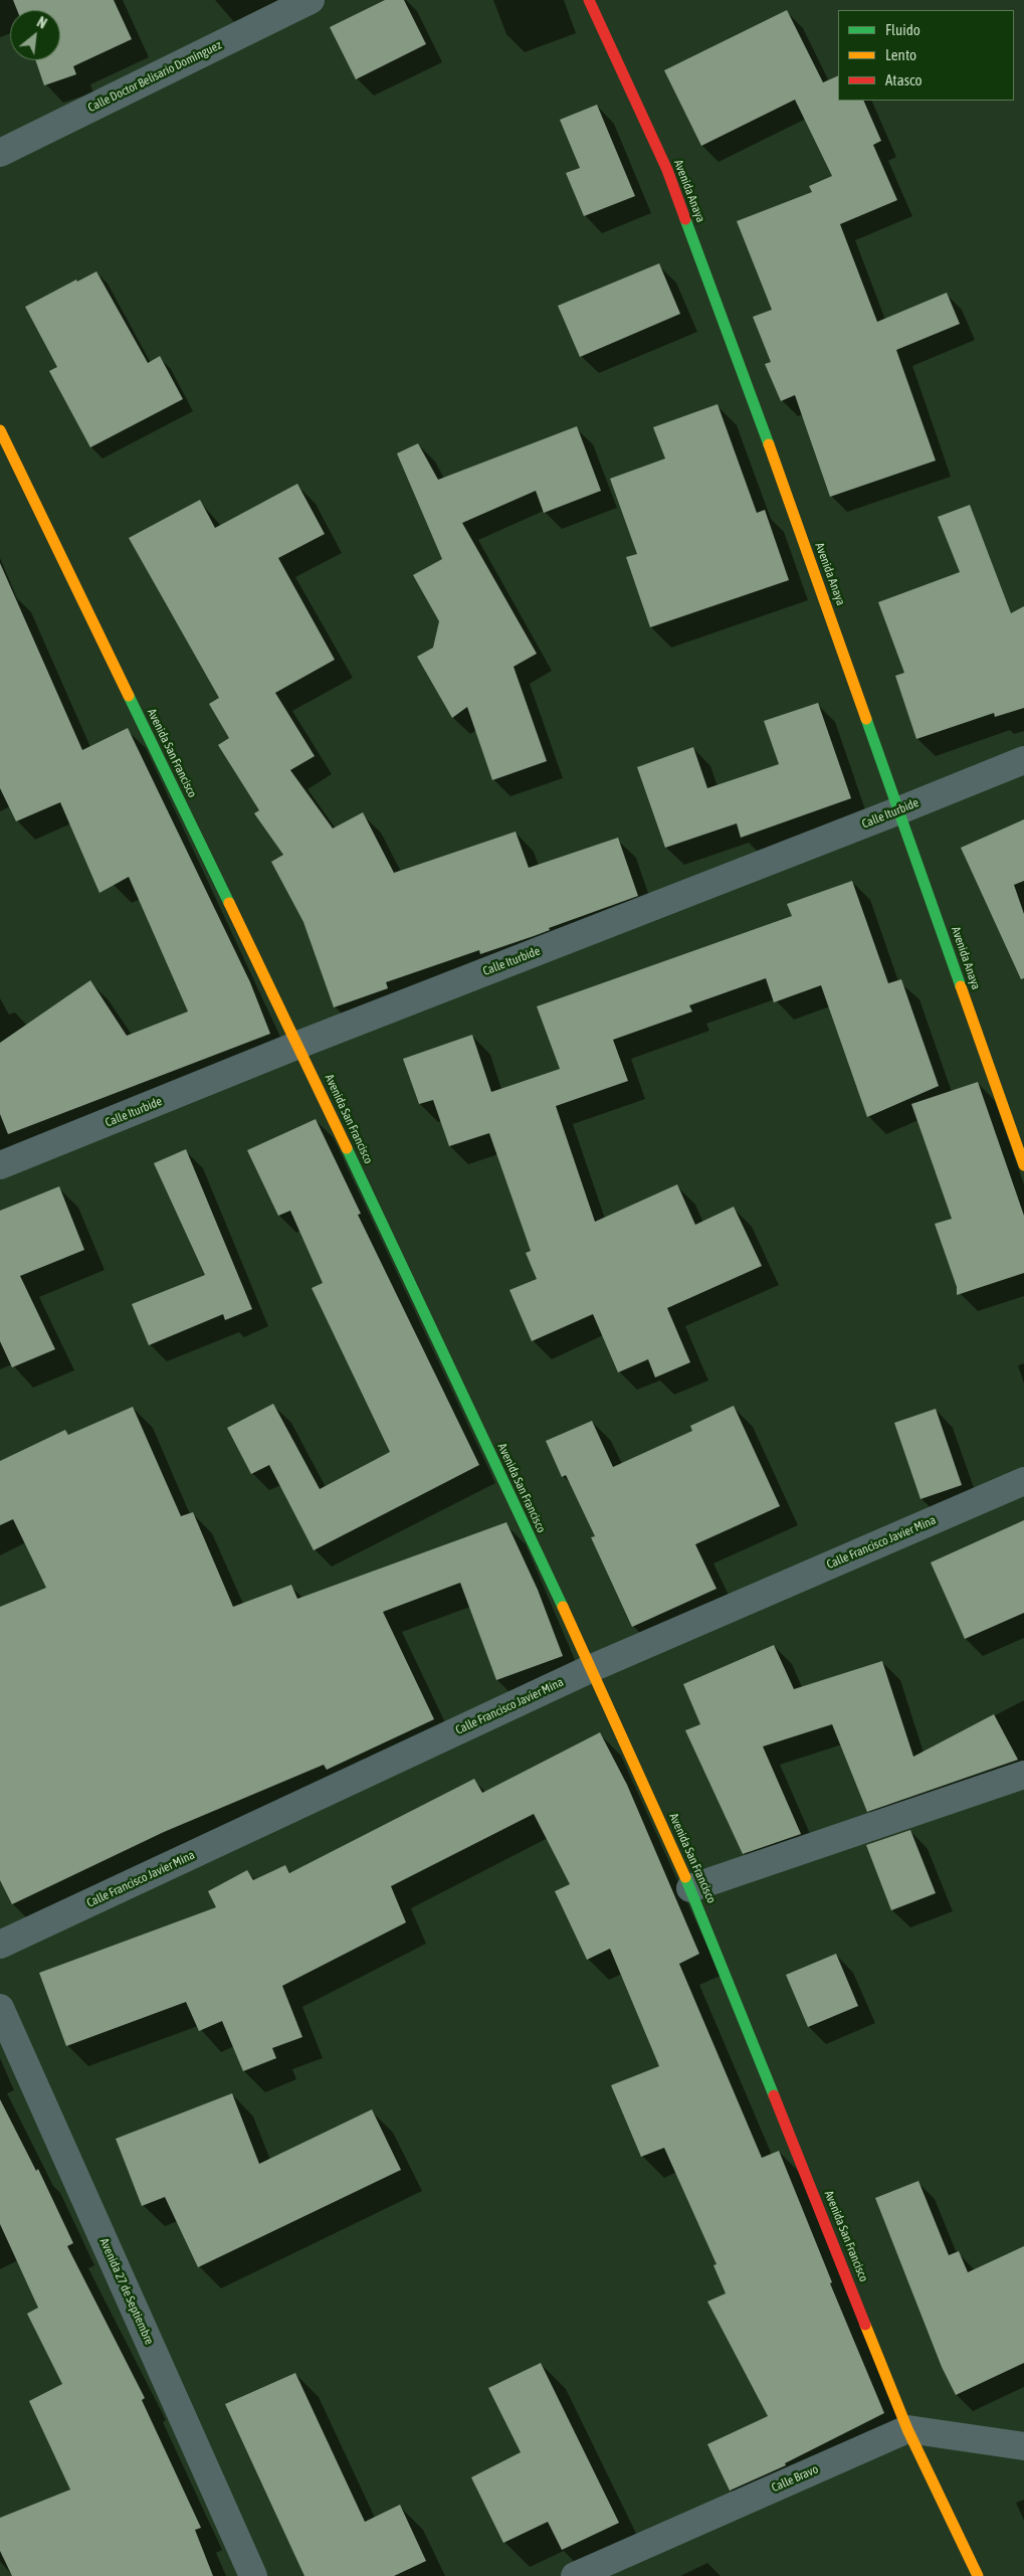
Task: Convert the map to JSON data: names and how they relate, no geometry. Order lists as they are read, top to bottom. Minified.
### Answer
{"streets":{"street":["Calle Doctor Belisario Domínguez","Avenida Anaya","Avenida San Francisco","Calle Iturbide","Calle Francisco Javier Mina","Avenida 27 de Septiembre","Calle Bravo"]},"crossings":[["Avenida Anaya","Calle Iturbide"],["Avenida San Francisco","Calle Iturbide"],["Avenida San Francisco","Calle Francisco Javier Mina"],["Avenida San Francisco","Calle Bravo"]],"legend":["Fluido","Lento","Atasco"],"north":"top right"}
